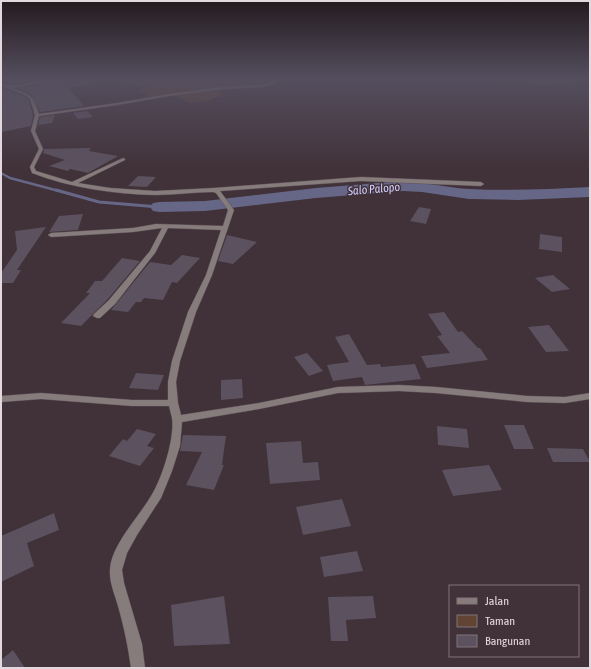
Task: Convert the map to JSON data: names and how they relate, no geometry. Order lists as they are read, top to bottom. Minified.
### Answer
{"water":["Salo Palopo"],"legend":["Jalan","Taman","Bangunan"]}
